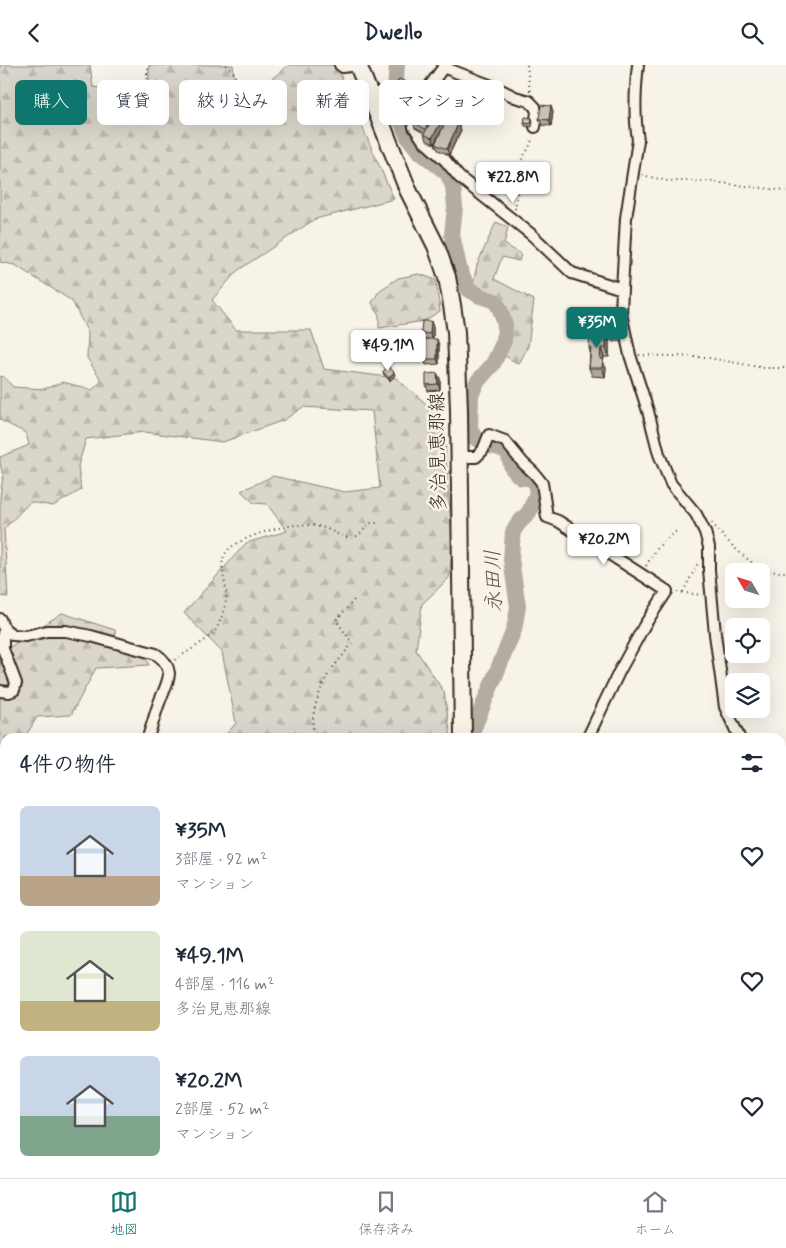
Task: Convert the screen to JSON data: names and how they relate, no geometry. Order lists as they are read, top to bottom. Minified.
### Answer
{"streets":{"main road":["多治見恵那線"]},"water":["永田川"],"north":"top left","page":{"header":"Dwello","chip":["購入","賃貸","絞り込み","新着","マンション"],"price":["¥22.8M","¥35M","¥49.1M","¥20.2M"],"heading":"4件の物件","list":[{"name":"¥35M","note":"3部屋 · 92 m² · マンション"},{"name":"¥49.1M","note":"4部屋 · 116 m² · 多治見恵那線"},{"name":"¥20.2M","note":"2部屋 · 52 m² · マンション"}],"tabs":["地図","保存済み","ホーム"]}}
